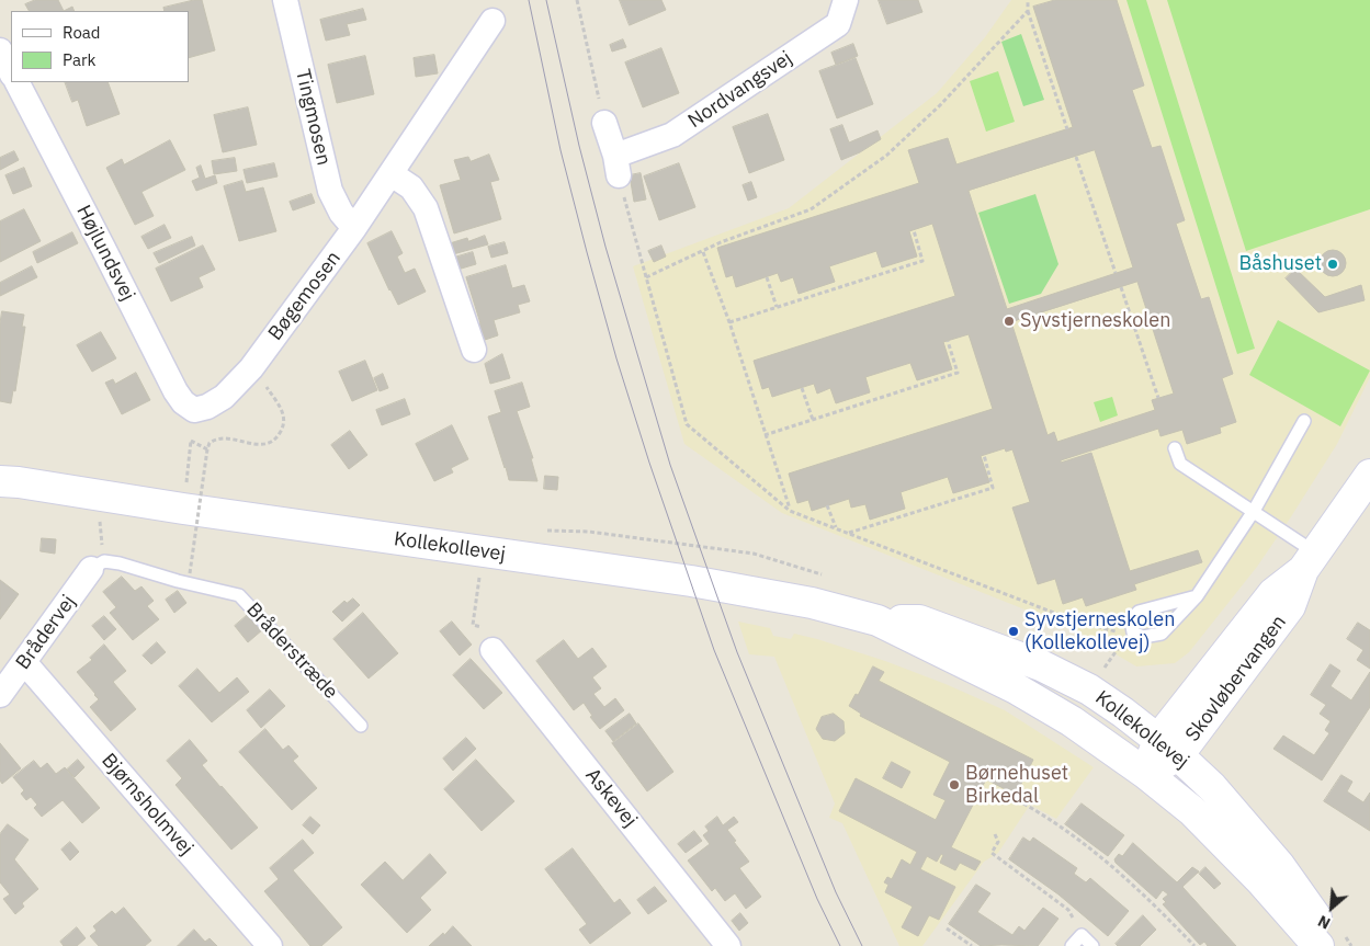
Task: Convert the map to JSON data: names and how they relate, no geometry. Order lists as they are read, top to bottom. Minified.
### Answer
{"streets":{"street":["Nordvangsvej","Tingmosen","Højlundsvej","Bøgemosen","Kollekollevej","Brådervej","Skovløbervangen","Askevej","Bjørnsholmvej"],"lane":["Bråderstræde"]},"crossings":[["Tingmosen","Bøgemosen"],["Højlundsvej","Bøgemosen"],["Kollekollevej","Skovløbervangen"],["Brådervej","Bråderstræde"],["Brådervej","Bjørnsholmvej"]],"places":["Båshuset","Syvstjerneskolen","Syvstjerneskolen (Kollekollevej)","Børnehuset Birkedal"],"legend":["Road","Park"],"north":"bottom left"}
